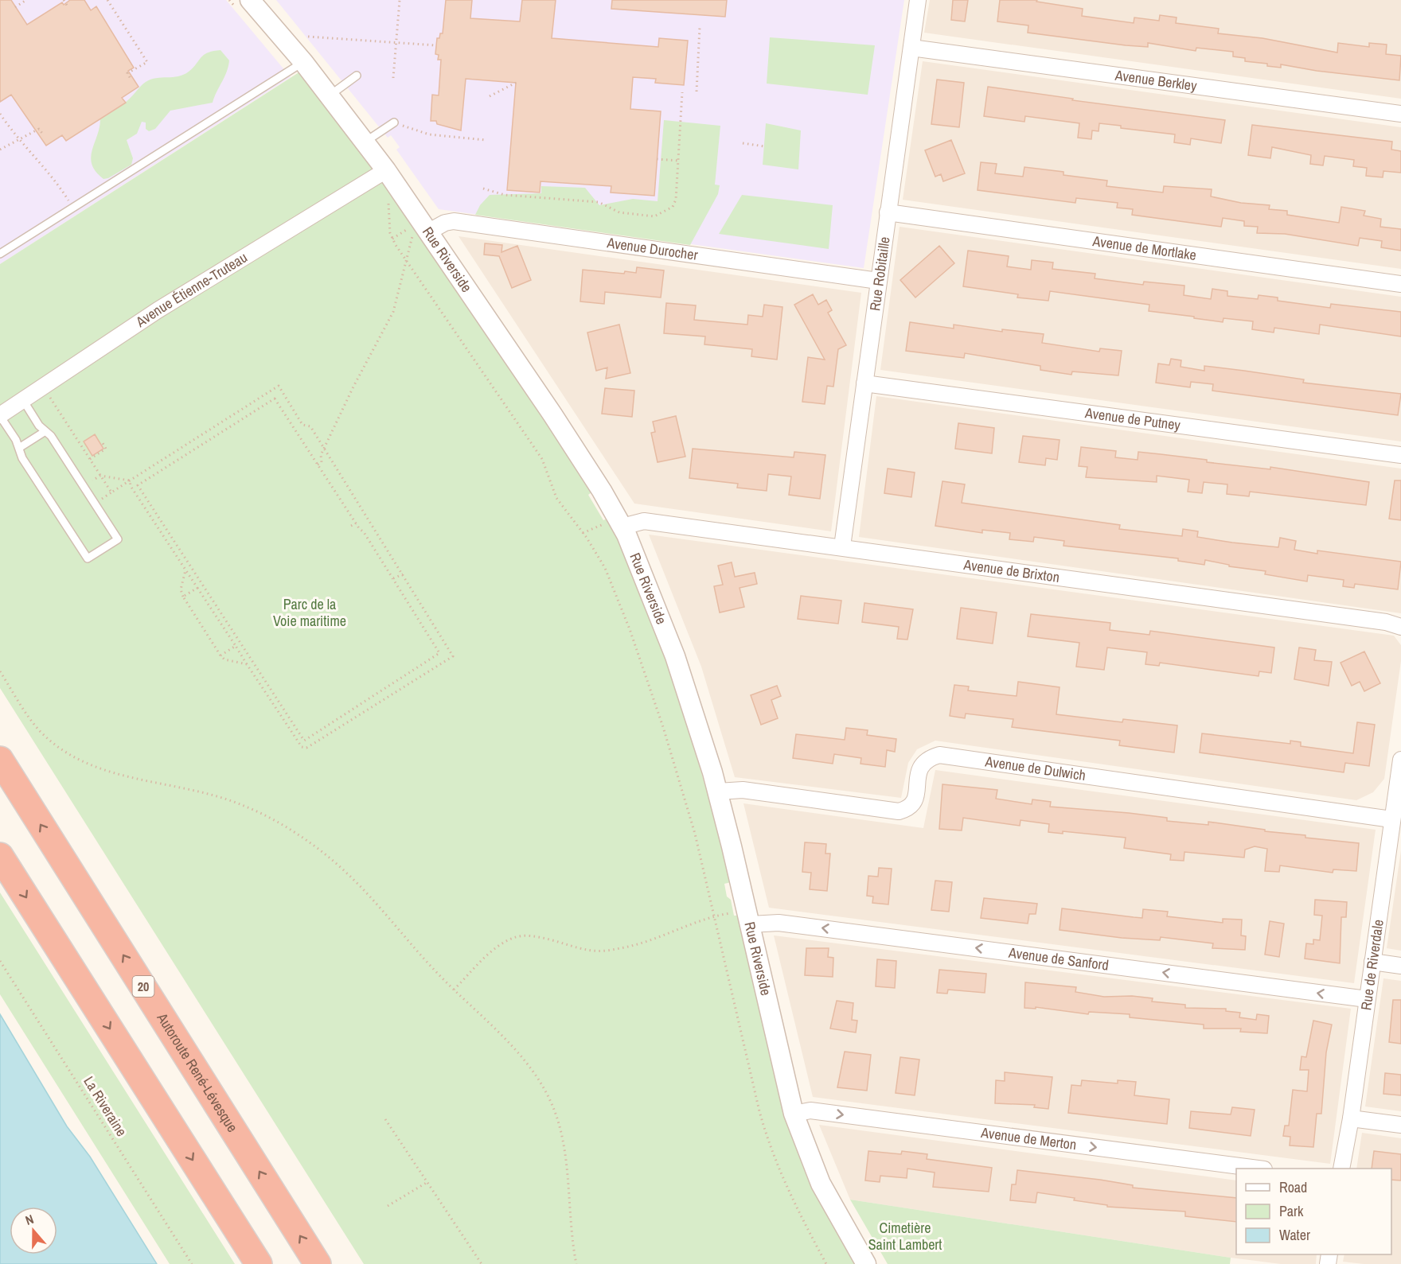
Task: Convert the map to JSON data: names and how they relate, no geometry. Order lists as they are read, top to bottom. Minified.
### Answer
{"streets":{"highway":["20","Autoroute René-Lévesque"],"street":["Avenue Berkley","Avenue de Mortlake","Avenue Durocher","Rue Riverside","Rue Robitaille","Avenue Étienne-Truteau","Avenue de Putney","Avenue de Brixton","Avenue de Dulwich","Avenue de Sanford","Rue de Riverdale","Avenue de Merton"],"path":["La Riveraine"]},"crossings":[["Avenue Berkley","Rue Robitaille"],["Avenue de Mortlake","Rue Robitaille"],["Avenue Durocher","Rue Riverside"],["Avenue Durocher","Rue Robitaille"],["Rue Riverside","Avenue Étienne-Truteau"],["Rue Riverside","Avenue de Brixton"],["Rue Riverside","Avenue de Dulwich"],["Rue Riverside","Avenue de Sanford"],["Rue Riverside","Avenue de Merton"],["Rue Robitaille","Avenue de Putney"],["Rue Robitaille","Avenue de Brixton"],["Avenue de Dulwich","Rue de Riverdale"],["Avenue de Sanford","Rue de Riverdale"]],"one_way":["Avenue de Sanford","Avenue de Merton"],"parks":["Parc de la Voie maritime","Cimetière Saint Lambert"],"legend":["Road","Park","Water"],"north":"top"}
